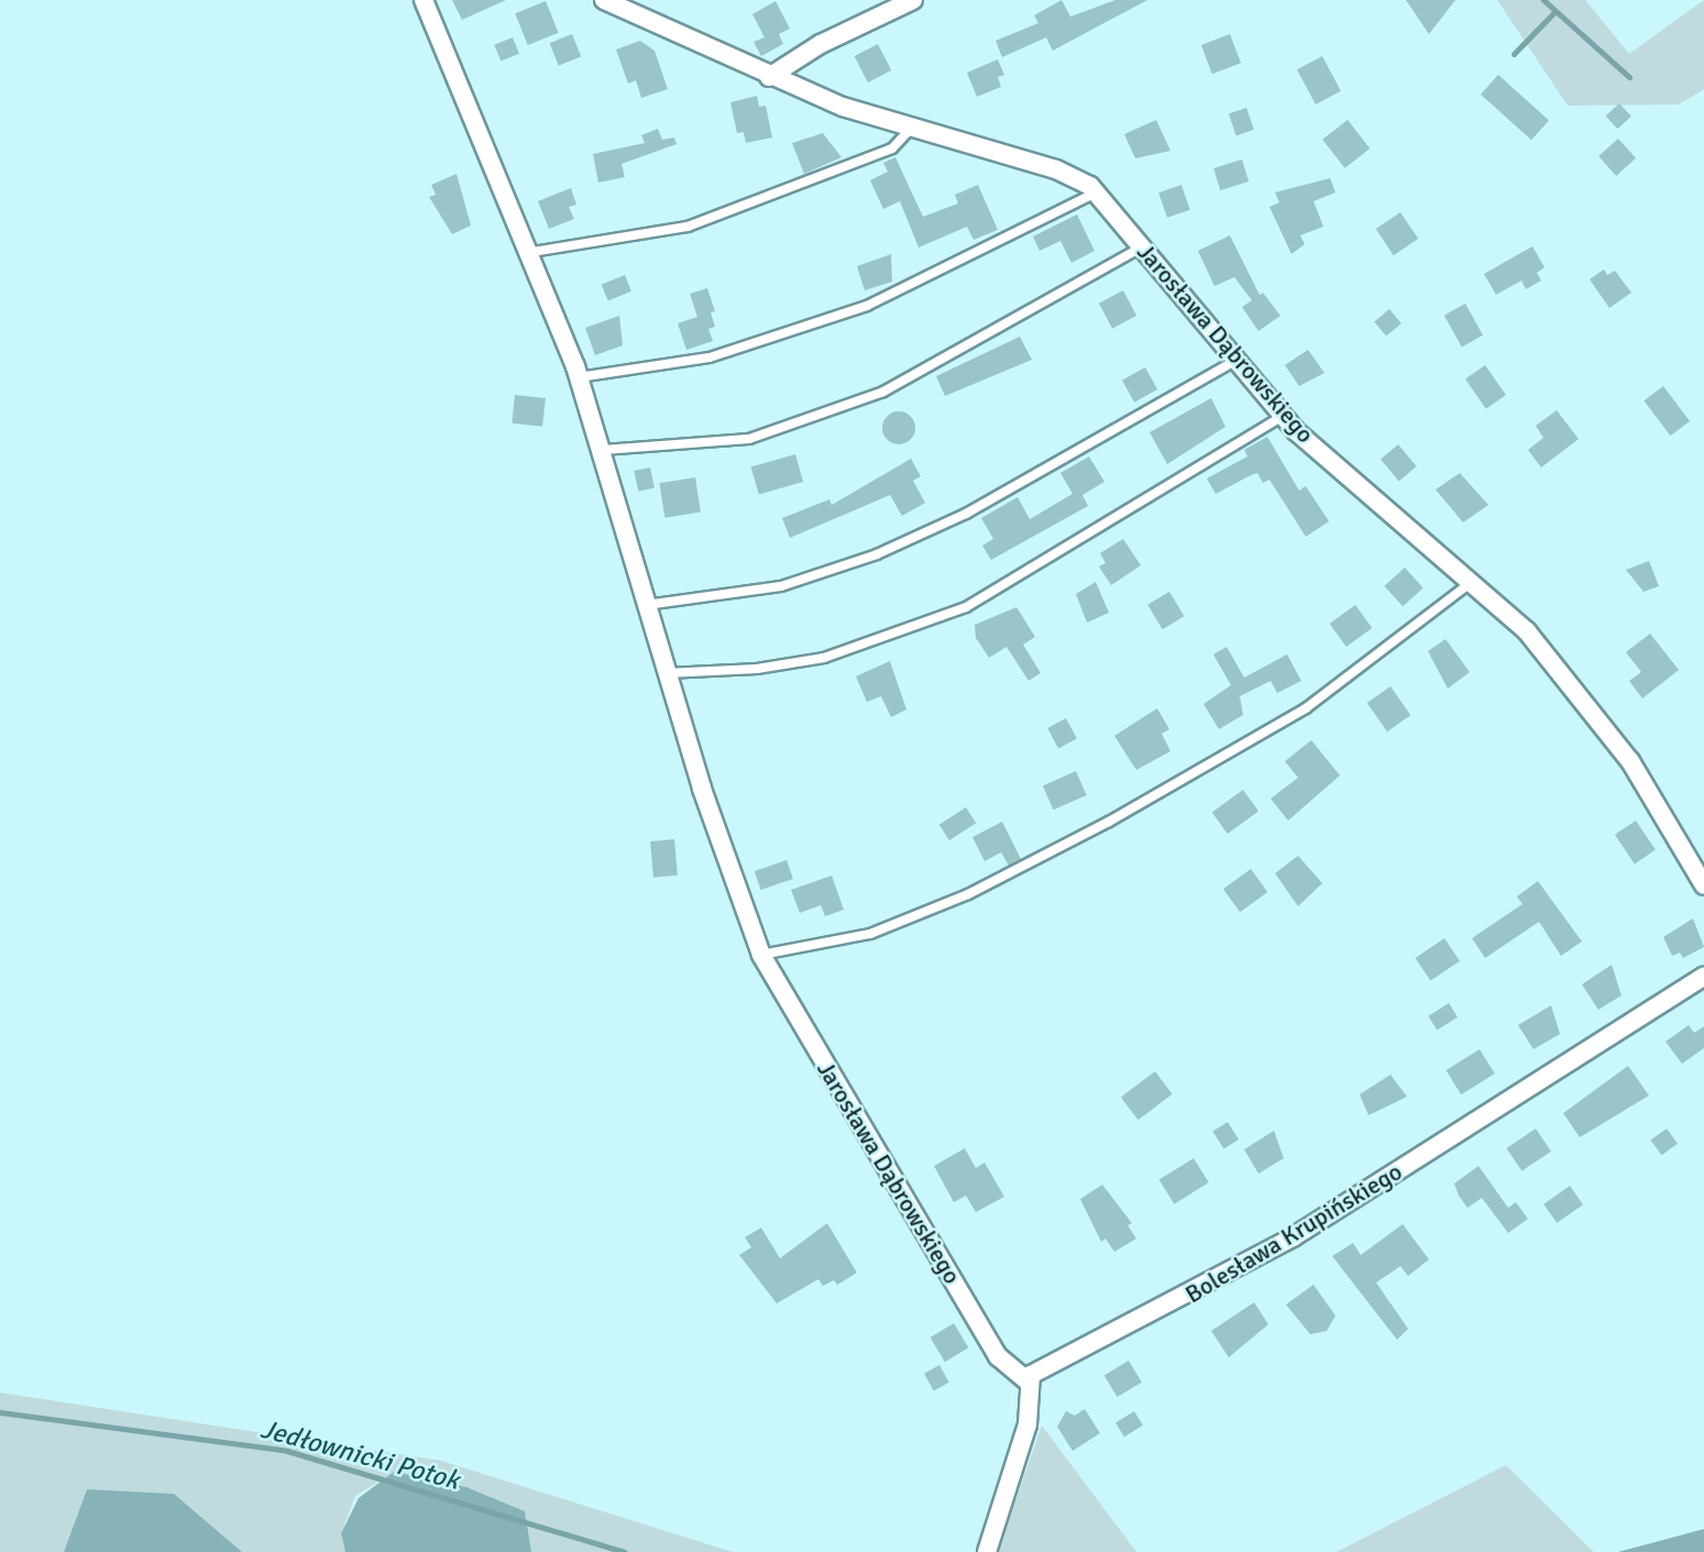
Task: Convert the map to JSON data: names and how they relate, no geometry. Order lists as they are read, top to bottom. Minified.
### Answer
{"streets":{"street":["Jarosława Dąbrowskiego","Bolesława Krupińskiego"]},"crossings":[["Jarosława Dąbrowskiego","Bolesława Krupińskiego"]],"water":["Jedłownicki Potok"]}
